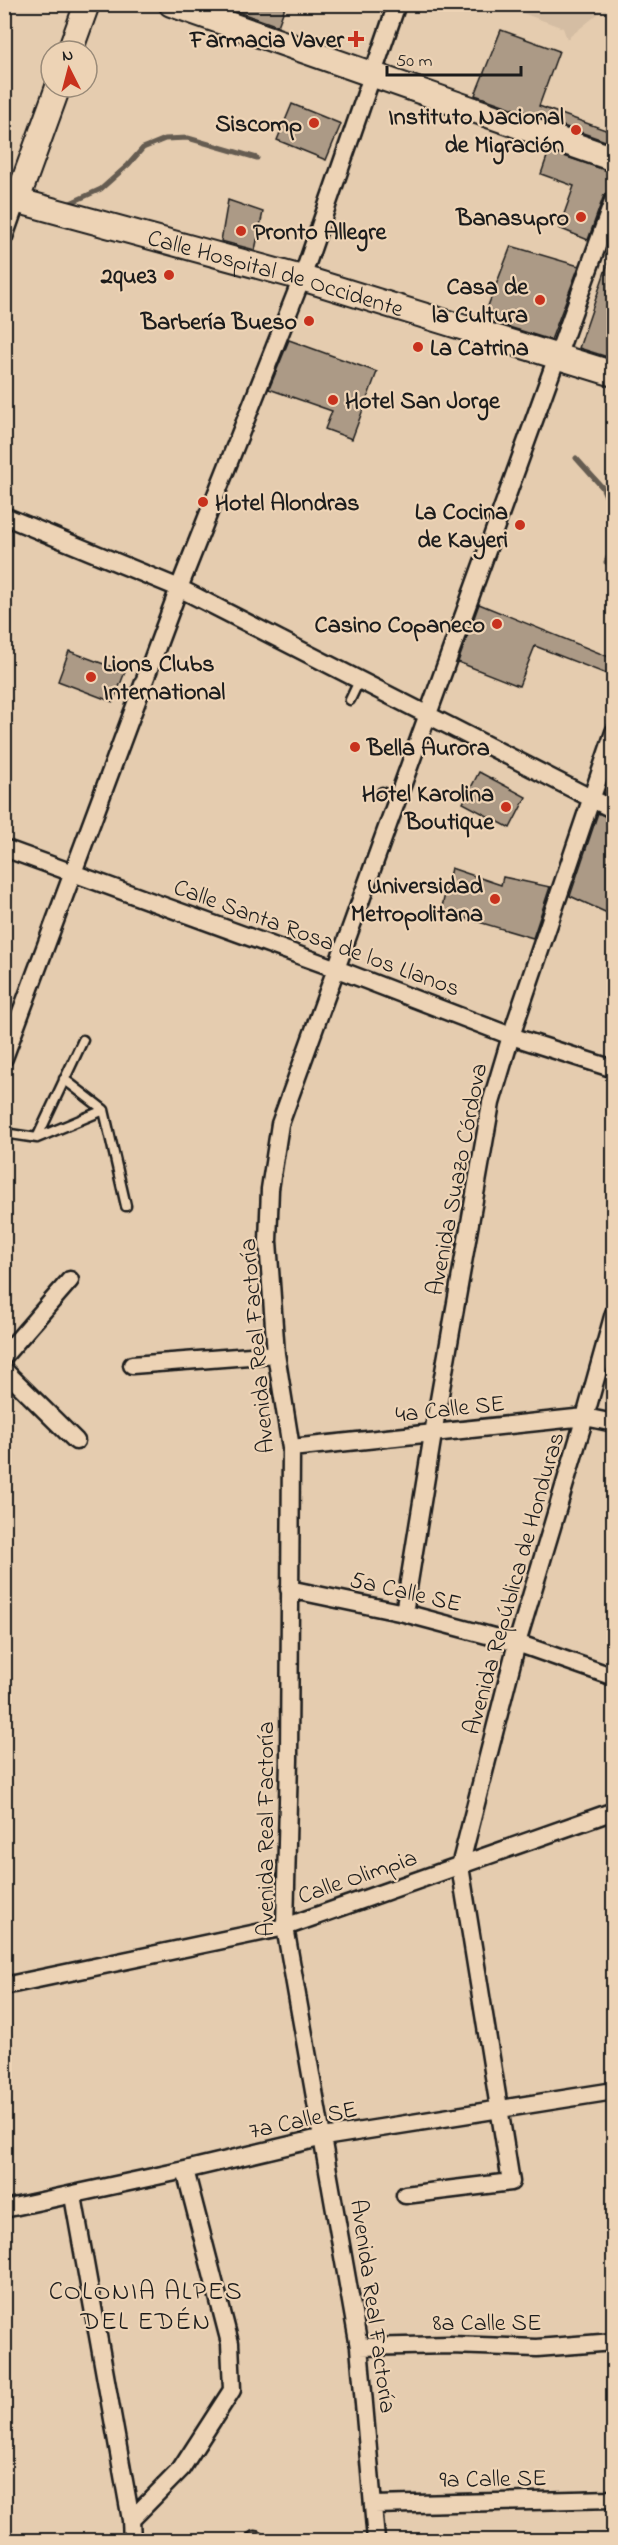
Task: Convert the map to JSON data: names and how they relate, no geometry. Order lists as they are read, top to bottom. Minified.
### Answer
{"streets":{"street":["Calle Hospital de Occidente","Calle Santa Rosa de los Llanos","Avenida Suazo Córdova","Avenida Real Factoría","4a Calle SE","Avenida República de Honduras","5a Calle SE","Calle Olimpia","7a Calle SE","8a Calle SE","9a Calle SE"]},"crossings":[["Calle Hospital de Occidente","Avenida Real Factoría"],["Calle Santa Rosa de los Llanos","Avenida Suazo Córdova"],["Calle Santa Rosa de los Llanos","Avenida Real Factoría"],["Avenida Suazo Córdova","4a Calle SE"],["Avenida Suazo Córdova","5a Calle SE"],["Avenida Real Factoría","4a Calle SE"],["Avenida Real Factoría","5a Calle SE"],["Avenida Real Factoría","Calle Olimpia"],["Avenida Real Factoría","7a Calle SE"],["Avenida Real Factoría","8a Calle SE"],["Avenida Real Factoría","9a Calle SE"],["4a Calle SE","Avenida República de Honduras"],["Avenida República de Honduras","5a Calle SE"],["Avenida República de Honduras","Calle Olimpia"]],"districts":["COLONIA ALPES DEL EDÉN"],"places":{"health":["Farmacia Vaver"],"other":["Siscomp","Instituto Nacional de Migración","Banasupro","Pronto Allegre","2que3","Casa de la Cultura","Barbería Bueso","La Catrina","Hotel San Jorge","Hotel Alondras","La Cocina de Kayeri","Casino Copaneco","Lions Clubs International","Bella Aurora","Hotel Karolina Boutique","Universidad Metropolitana"]},"scale_bar":"50 m","north":"top"}
